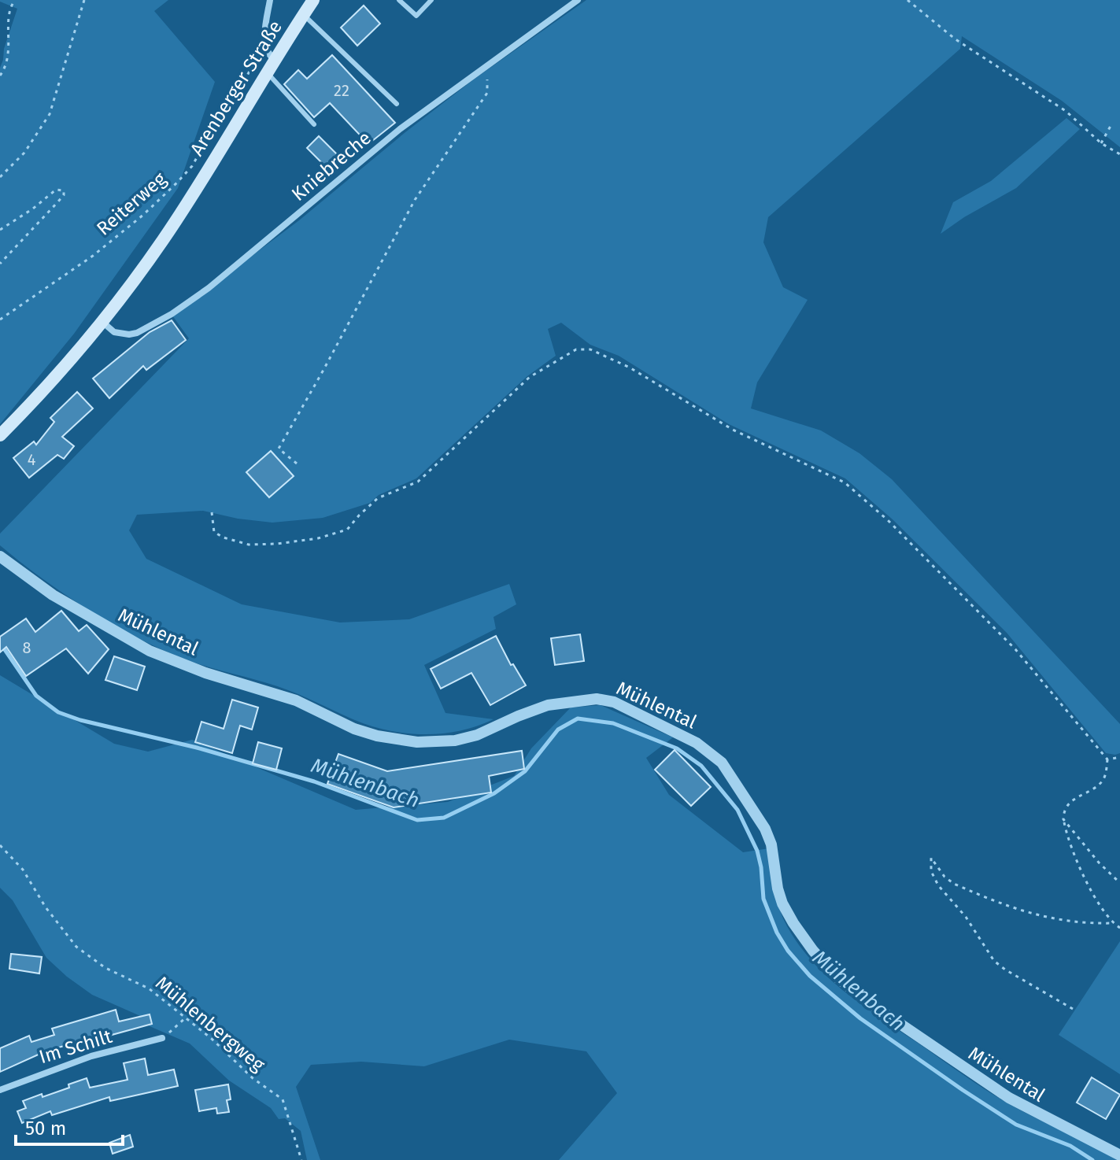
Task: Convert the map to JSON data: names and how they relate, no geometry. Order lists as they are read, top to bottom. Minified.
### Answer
{"streets":{"main road":["Arenberger Straße"],"street":["Kniebreche","Mühlental","Im Schilt"],"path":["Reiterweg","Mühlenbergweg"]},"crossings":[["Arenberger Straße","Kniebreche"]],"water":["Mühlenbach"],"house_numbers":["22","4","8"],"scale_bar":"50 m"}
